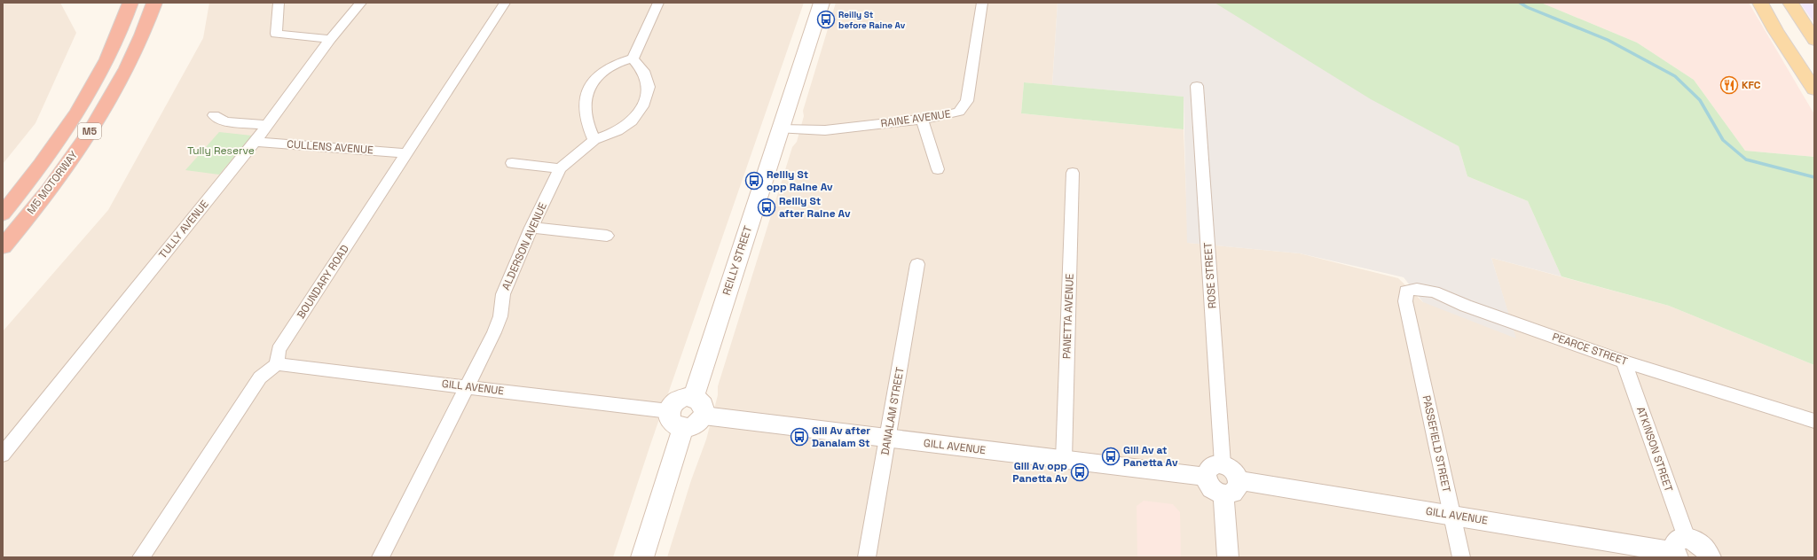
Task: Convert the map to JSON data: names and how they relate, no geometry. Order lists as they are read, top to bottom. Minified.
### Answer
{"streets":{"highway":["M5","M5 MOTORWAY"],"main road":["REILLY STREET"],"street":["RAINE AVENUE","CULLENS AVENUE","TULLY AVENUE","ALDERSON AVENUE","ROSE STREET","BOUNDARY ROAD","PANETTA AVENUE","PEARCE STREET","GILL AVENUE","DANALAM STREET","PASSEFIELD STREET","ATKINSON STREET"]},"crossings":[["RAINE AVENUE","REILLY STREET"],["CULLENS AVENUE","TULLY AVENUE"],["CULLENS AVENUE","BOUNDARY ROAD"],["ALDERSON AVENUE","GILL AVENUE"],["REILLY STREET","GILL AVENUE"],["ROSE STREET","GILL AVENUE"],["BOUNDARY ROAD","GILL AVENUE"],["PANETTA AVENUE","GILL AVENUE"],["PEARCE STREET","PASSEFIELD STREET"],["PEARCE STREET","ATKINSON STREET"],["GILL AVENUE","DANALAM STREET"],["GILL AVENUE","PASSEFIELD STREET"],["GILL AVENUE","ATKINSON STREET"]],"parks":["Tully Reserve"],"places":{"bus stop":["Reilly St before Raine Av","Reilly St opp Raine Av","Reilly St after Raine Av","Gill Av after Danalam St","Gill Av at Panetta Av","Gill Av opp Panetta Av"],"restaurant":["KFC"]}}
